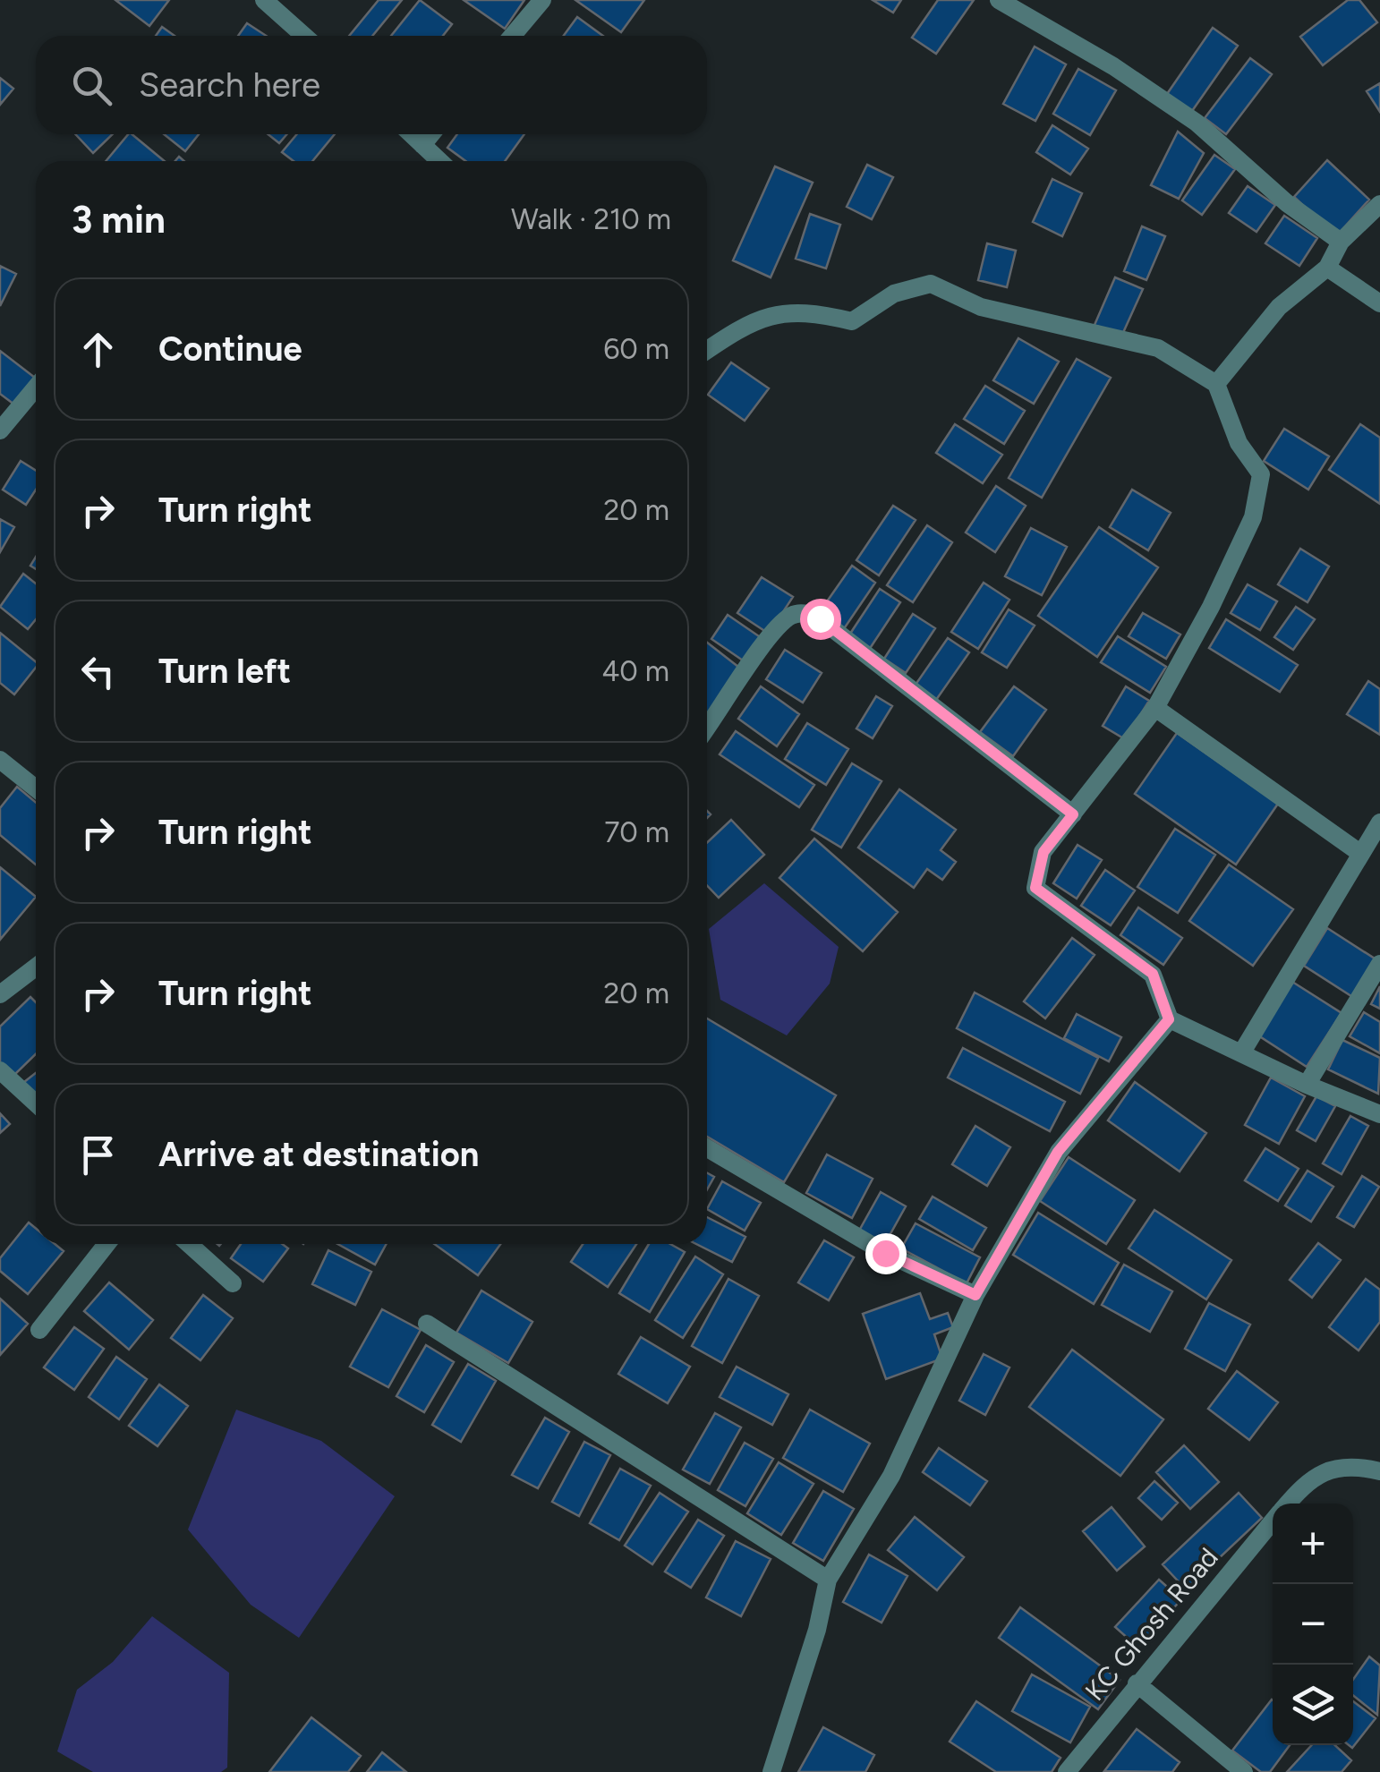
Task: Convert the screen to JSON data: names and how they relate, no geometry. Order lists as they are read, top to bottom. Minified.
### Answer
{"streets":{"street":["KC Ghosh Road"]},"page":{"search":"Search here","heading":["3 min","Walk · 210 m"],"list":[["Continue","60 m"],["Turn right","20 m"],["Turn left","40 m"],["Turn right","70 m"],["Turn right","20 m"],"Arrive at destination"],"map_buttons":["+","−"]}}
